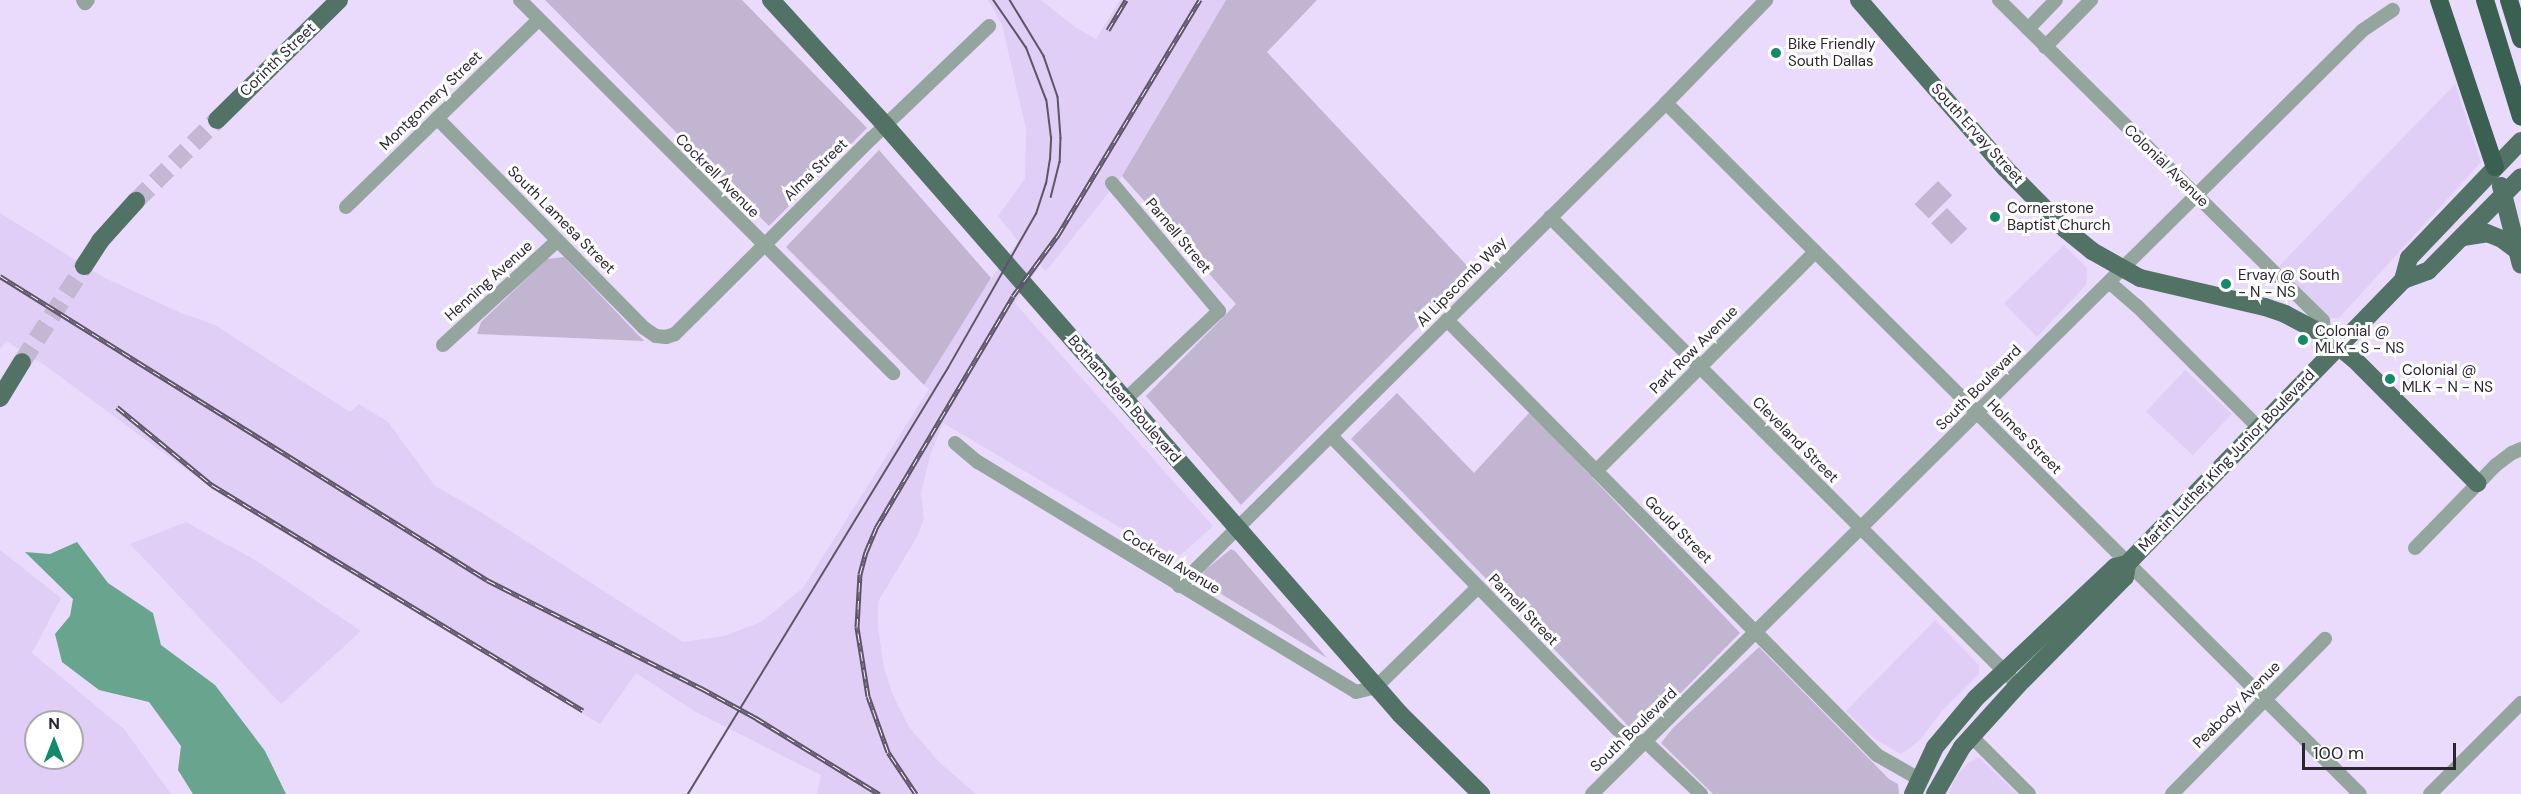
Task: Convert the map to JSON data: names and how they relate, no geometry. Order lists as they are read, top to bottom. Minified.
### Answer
{"streets":{"main road":["Corinth Street","South Ervay Street","Colonial Avenue","Botham Jean Boulevard","Martin Luther King Junior Boulevard"],"street":["Montgomery Street","Alma Street","Cockrell Avenue","South Lamesa Street","Parnell Street","Henning Avenue","Al Lipscomb Way","Park Row Avenue","South Boulevard","Holmes Street","Cleveland Street","Gould Street","Peabody Avenue"]},"crossings":[["Montgomery Street","Cockrell Avenue"],["Montgomery Street","South Lamesa Street"],["South Ervay Street","Colonial Avenue"],["South Ervay Street","South Boulevard"],["South Ervay Street","Martin Luther King Junior Boulevard"],["Colonial Avenue","South Boulevard"],["Colonial Avenue","Martin Luther King Junior Boulevard"],["Alma Street","Cockrell Avenue"],["Alma Street","South Lamesa Street"],["Alma Street","Botham Jean Boulevard"],["Cockrell Avenue","Al Lipscomb Way"],["Cockrell Avenue","Botham Jean Boulevard"],["South Lamesa Street","Henning Avenue"],["Parnell Street","Al Lipscomb Way"],["Parnell Street","South Boulevard"],["Parnell Street","Botham Jean Boulevard"],["Al Lipscomb Way","Botham Jean Boulevard"],["Al Lipscomb Way","Holmes Street"],["Al Lipscomb Way","Cleveland Street"],["Al Lipscomb Way","Gould Street"],["Park Row Avenue","Holmes Street"],["Park Row Avenue","Cleveland Street"],["Park Row Avenue","Gould Street"],["South Boulevard","Holmes Street"],["South Boulevard","Cleveland Street"],["South Boulevard","Gould Street"],["Holmes Street","Martin Luther King Junior Boulevard"],["Holmes Street","Peabody Avenue"],["Cleveland Street","Martin Luther King Junior Boulevard"],["Martin Luther King Junior Boulevard","Gould Street"]],"places":["Bike Friendly South Dallas","Cornerstone Baptist Church","Ervay @ South - N - NS","Colonial @ MLK - S - NS","Colonial @ MLK - N - NS"],"scale_bar":"100 m","north":"top"}
